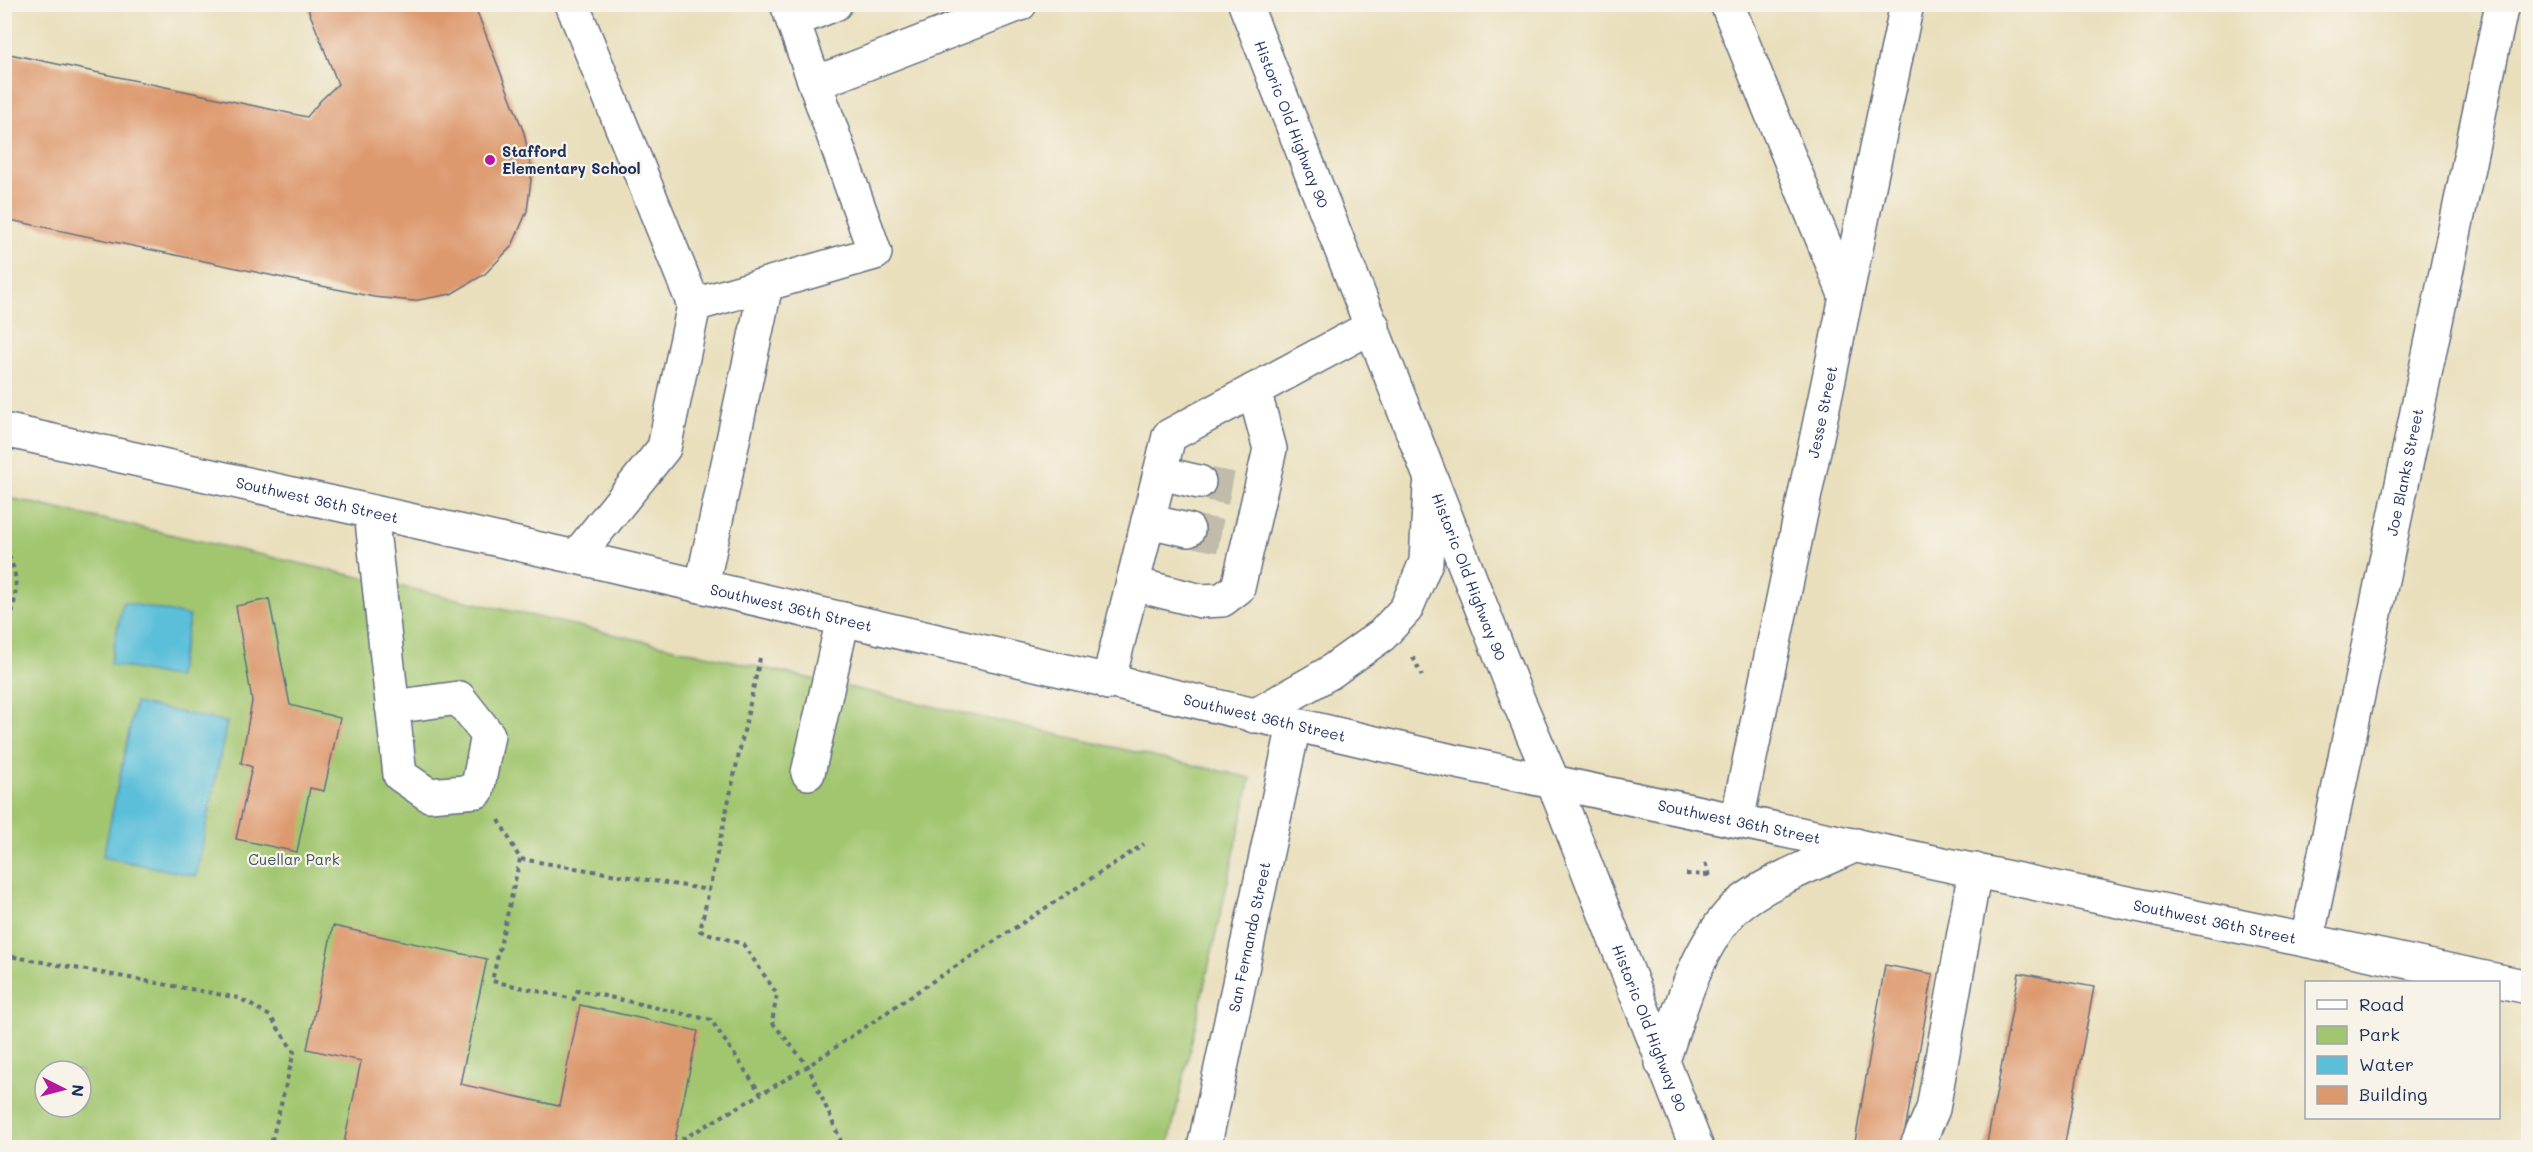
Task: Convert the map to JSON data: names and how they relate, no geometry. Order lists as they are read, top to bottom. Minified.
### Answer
{"streets":{"main road":["Historic Old Highway 90","Jesse Street","Joe Blanks Street","Southwest 36th Street","San Fernando Street"]},"crossings":[["Historic Old Highway 90","Southwest 36th Street"],["Jesse Street","Southwest 36th Street"],["Joe Blanks Street","Southwest 36th Street"],["Southwest 36th Street","San Fernando Street"]],"parks":["Cuellar Park"],"places":["Stafford Elementary School"],"legend":["Road","Park","Water","Building"],"north":"right"}
